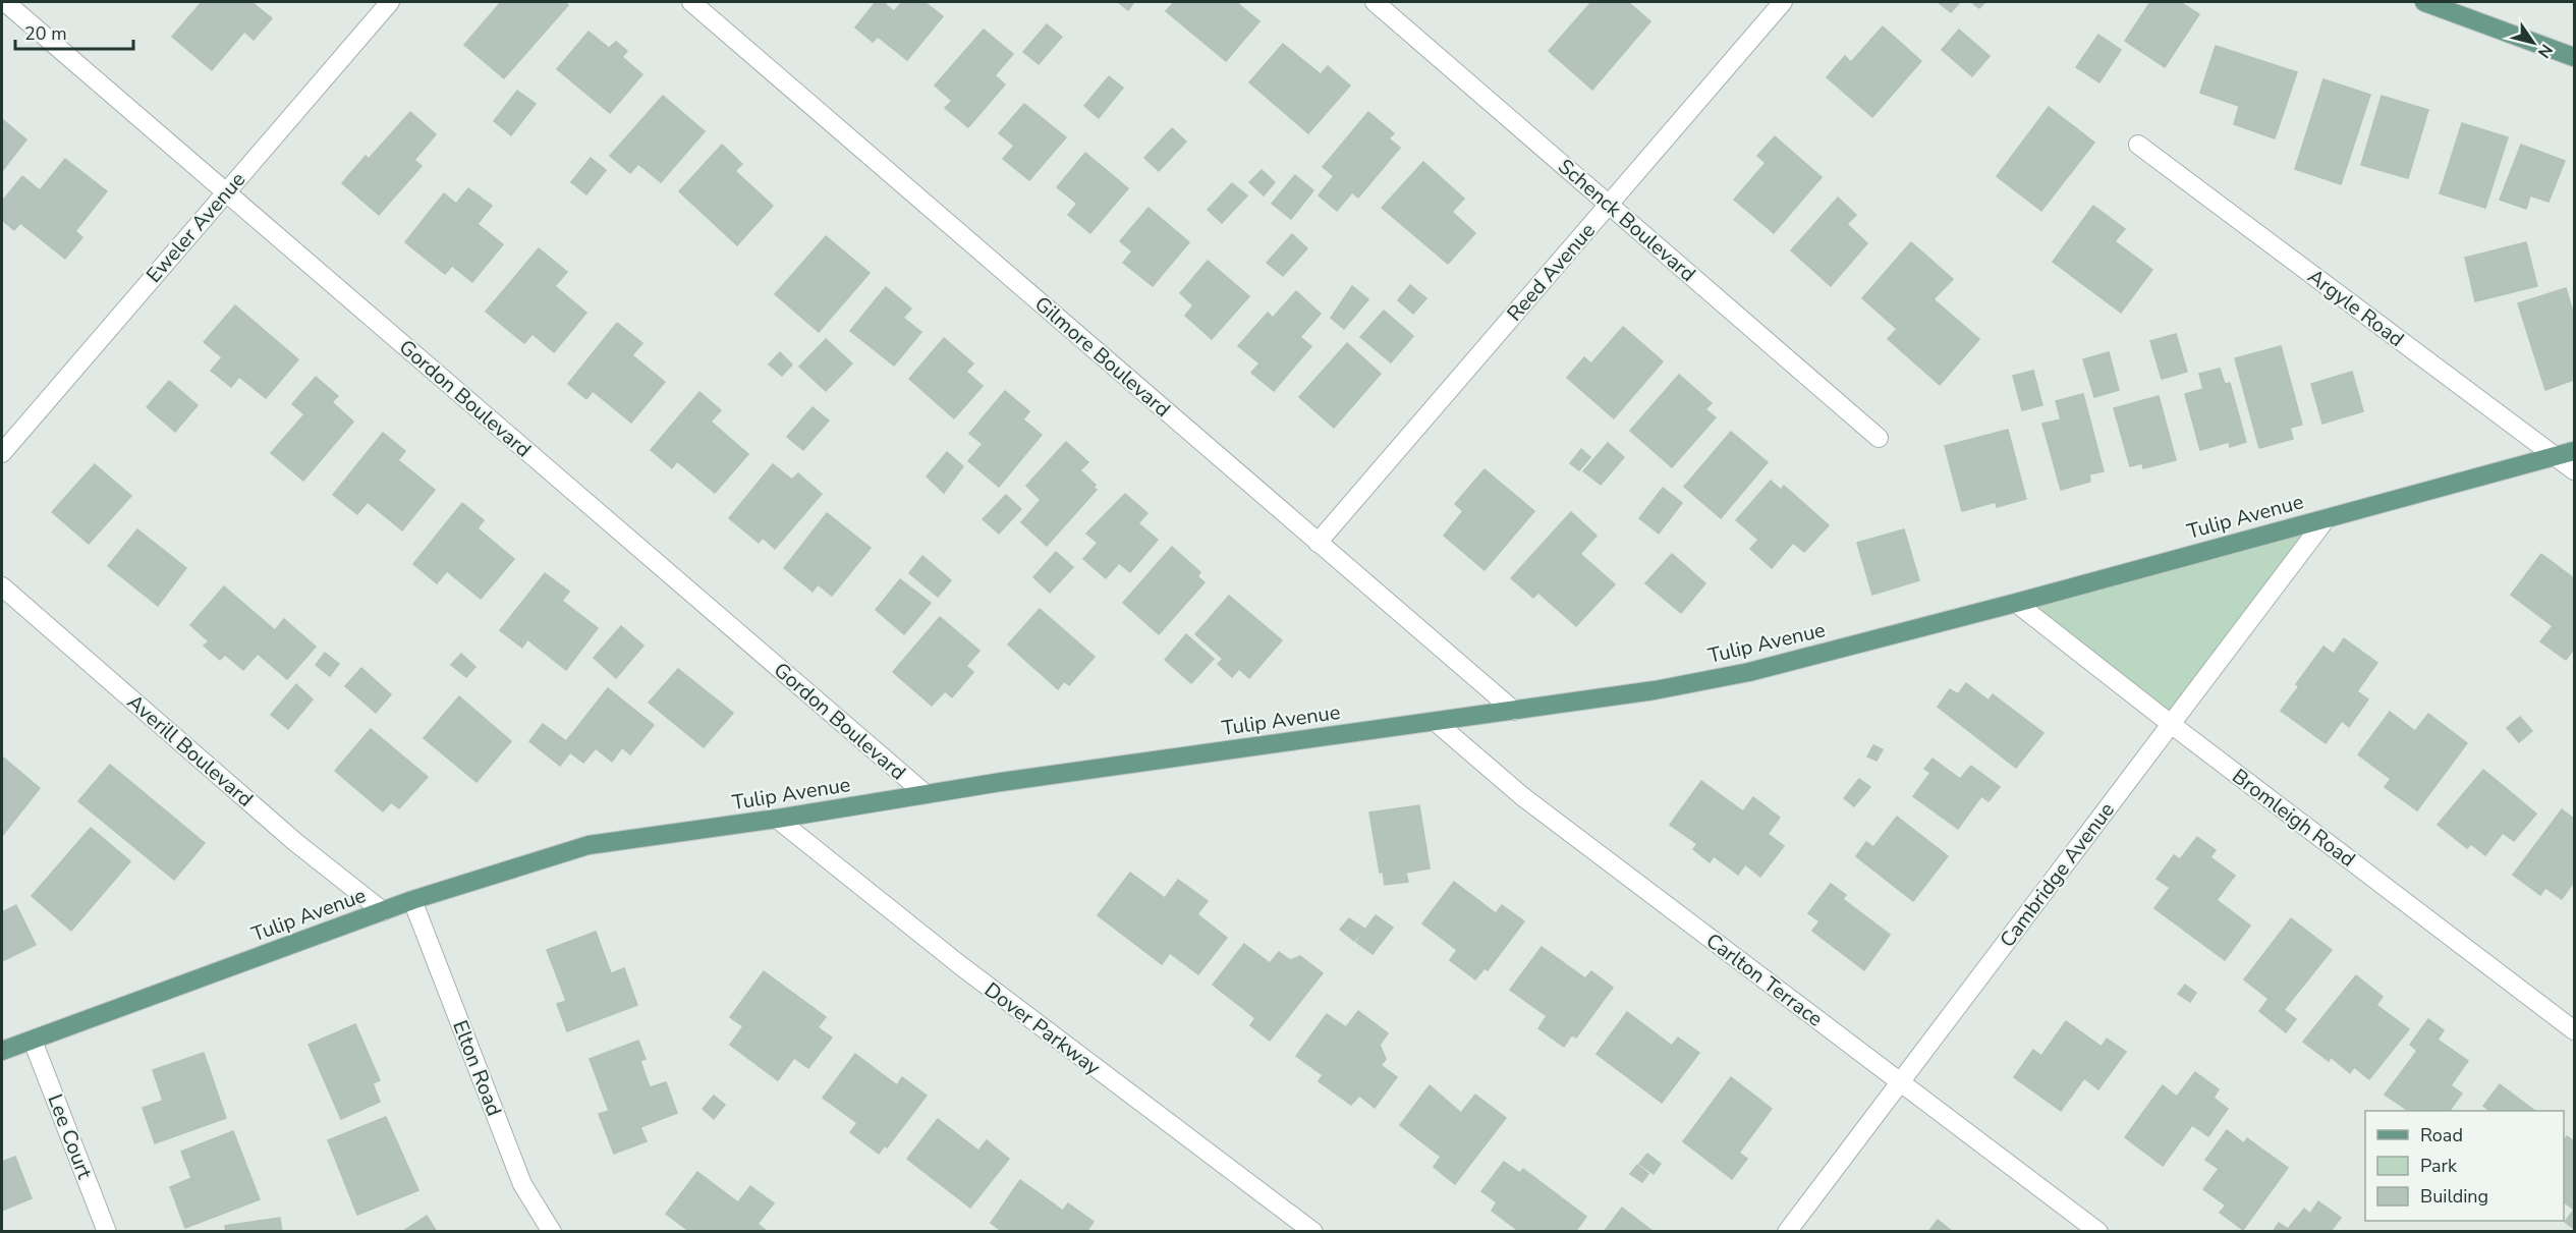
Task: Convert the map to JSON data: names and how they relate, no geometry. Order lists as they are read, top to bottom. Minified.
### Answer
{"streets":{"main road":["Tulip Avenue"],"street":["Schenck Boulevard","Eweler Avenue","Reed Avenue","Argyle Road","Gilmore Boulevard","Gordon Boulevard","Averill Boulevard","Bromleigh Road","Cambridge Avenue","Carlton Terrace","Dover Parkway","Elton Road","Lee Court"]},"crossings":[["Schenck Boulevard","Reed Avenue"],["Eweler Avenue","Gordon Boulevard"],["Reed Avenue","Gilmore Boulevard"],["Argyle Road","Tulip Avenue"],["Gilmore Boulevard","Tulip Avenue"],["Gordon Boulevard","Tulip Avenue"],["Tulip Avenue","Averill Boulevard"],["Tulip Avenue","Bromleigh Road"],["Tulip Avenue","Cambridge Avenue"],["Tulip Avenue","Carlton Terrace"],["Tulip Avenue","Dover Parkway"],["Tulip Avenue","Elton Road"],["Tulip Avenue","Lee Court"],["Bromleigh Road","Cambridge Avenue"],["Cambridge Avenue","Carlton Terrace"]],"legend":["Road","Park","Building"],"scale_bar":"20 m","north":"bottom right"}
